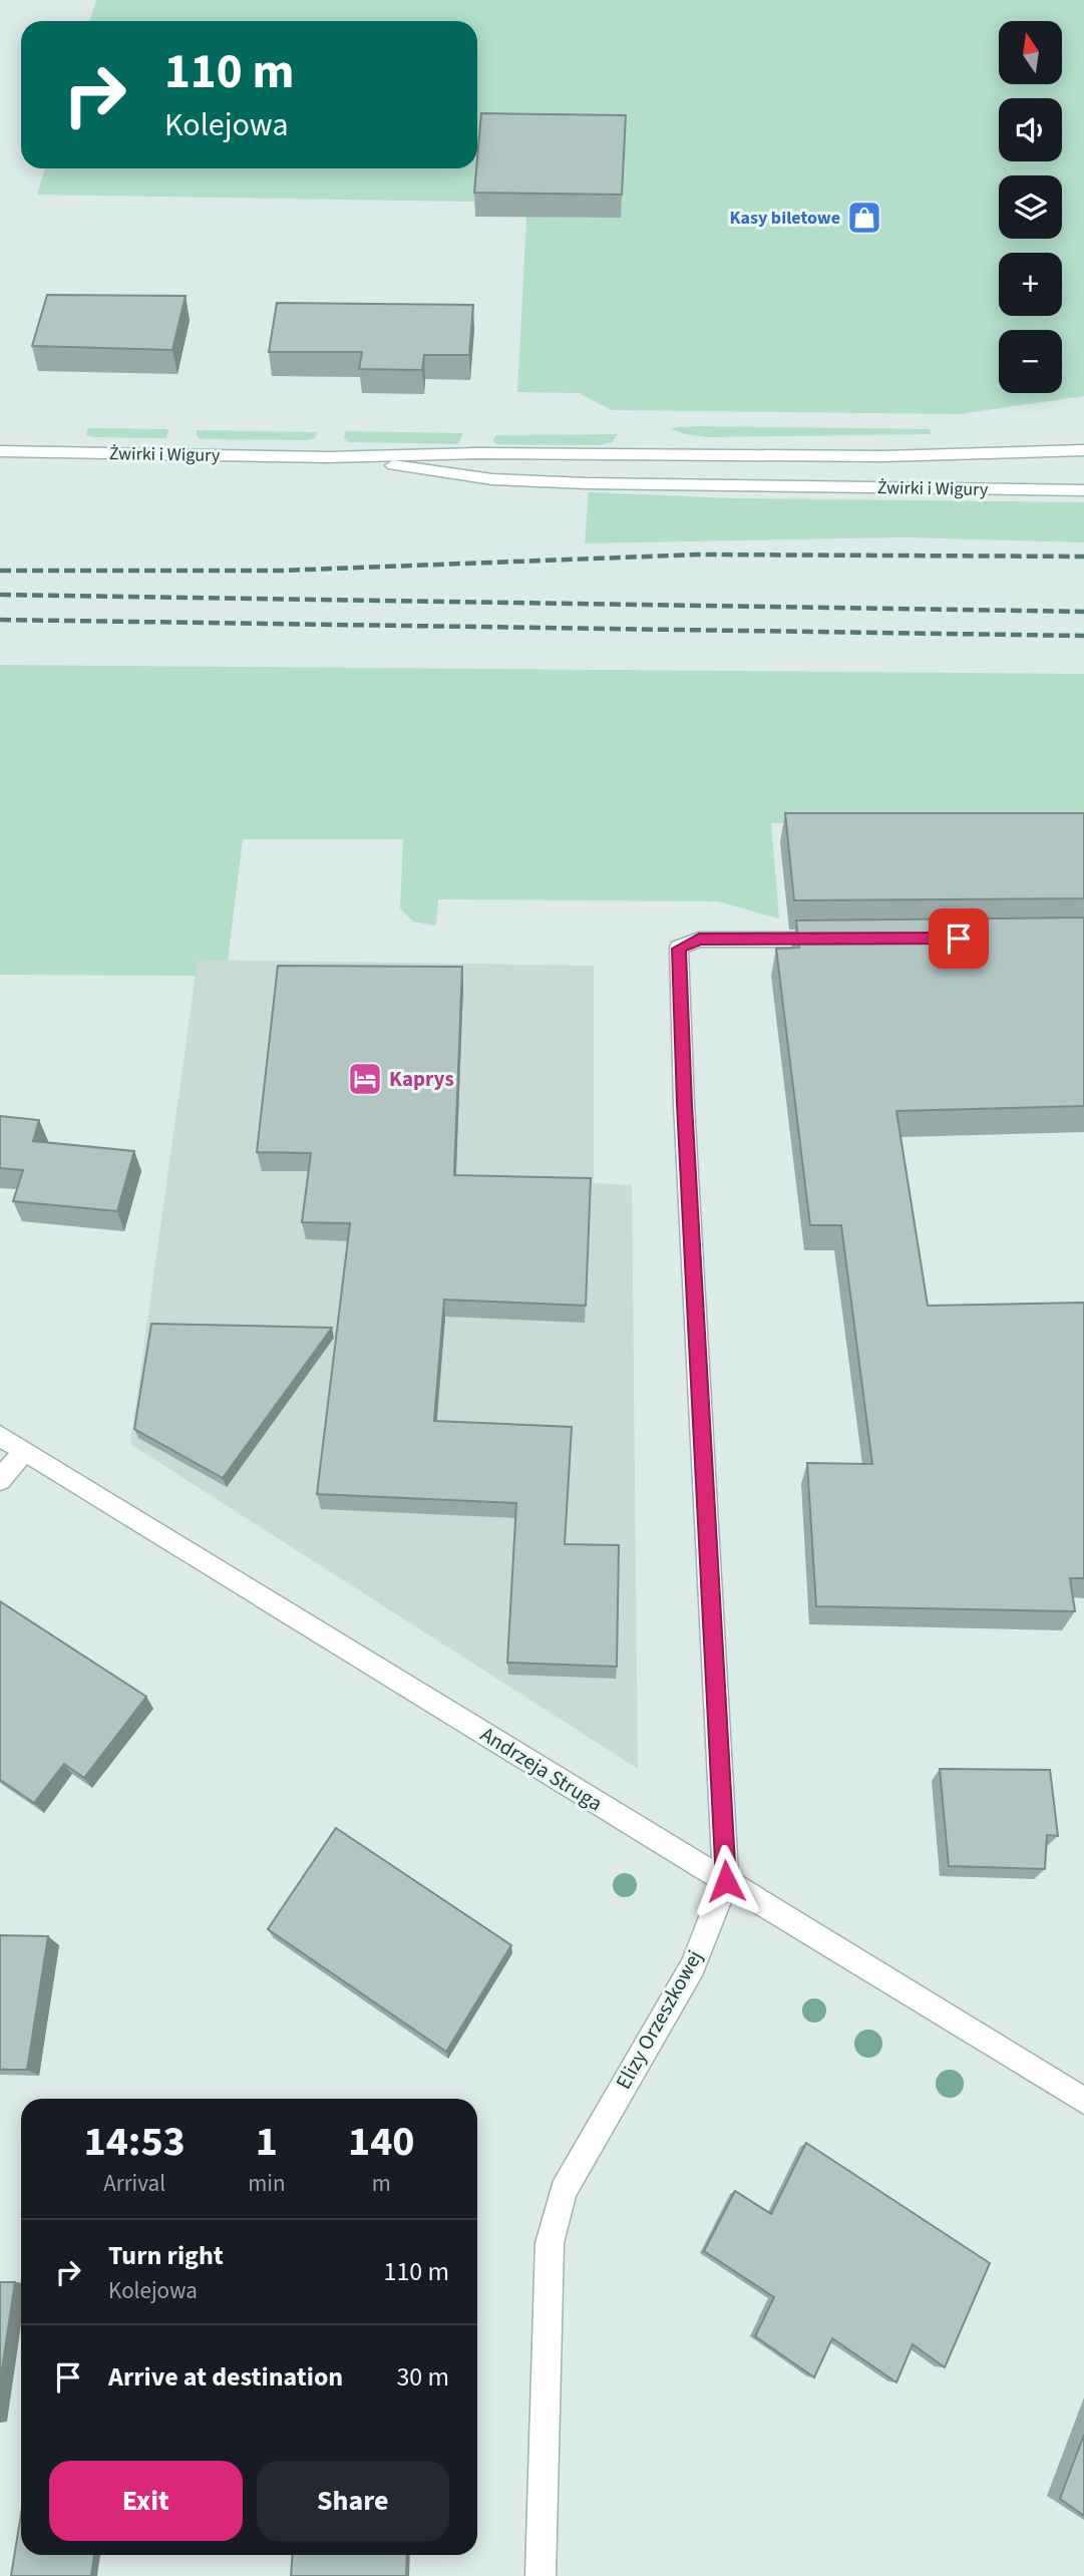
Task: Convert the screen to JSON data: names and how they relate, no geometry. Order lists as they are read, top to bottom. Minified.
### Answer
{"streets":{"street":["Żwirki i Wigury","Andrzeja Struga","Elizy Orzeszkowej"]},"crossings":[["Andrzeja Struga","Elizy Orzeszkowej"]],"places":{"shop":["Kasy biletowe"],"hotel":["Kaprys"]},"north":"top","page":{"map_buttons":["+","−"],"turn":["110 m","Kolejowa"],"eta":["14:53","Arrival","1","min","140","m"],"list":[{"name":"Turn right","note":"Kolejowa","value":"110 m"},{"name":"Arrive at destination","value":"30 m"}],"buttons":["Exit","Share"]}}
